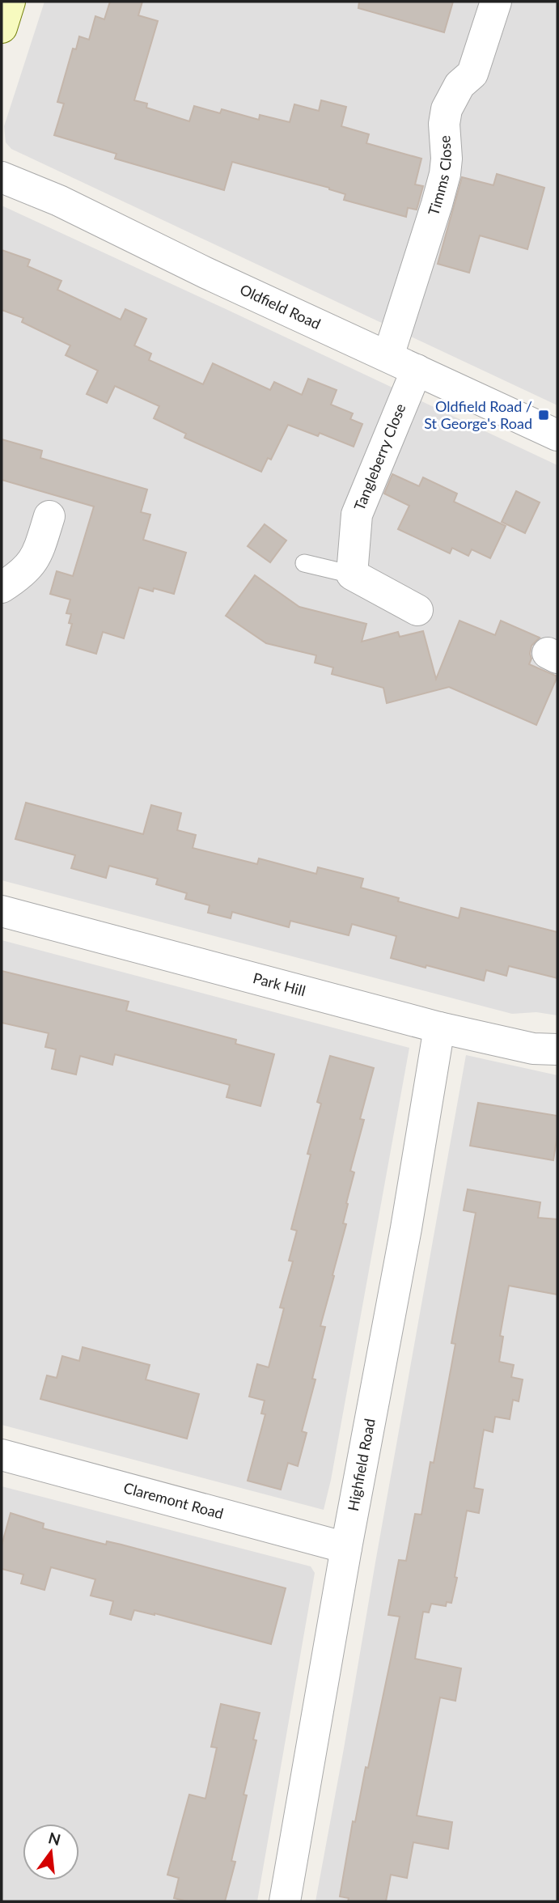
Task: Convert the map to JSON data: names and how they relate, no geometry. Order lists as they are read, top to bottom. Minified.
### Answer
{"streets":{"street":["Timms Close","Oldfield Road","Tangleberry Close","Park Hill","Highfield Road","Claremont Road"]},"crossings":[["Timms Close","Oldfield Road"],["Oldfield Road","Tangleberry Close"],["Park Hill","Highfield Road"],["Highfield Road","Claremont Road"]],"places":{"transit":["Oldfield Road / St George's Road"]},"north":"top"}
